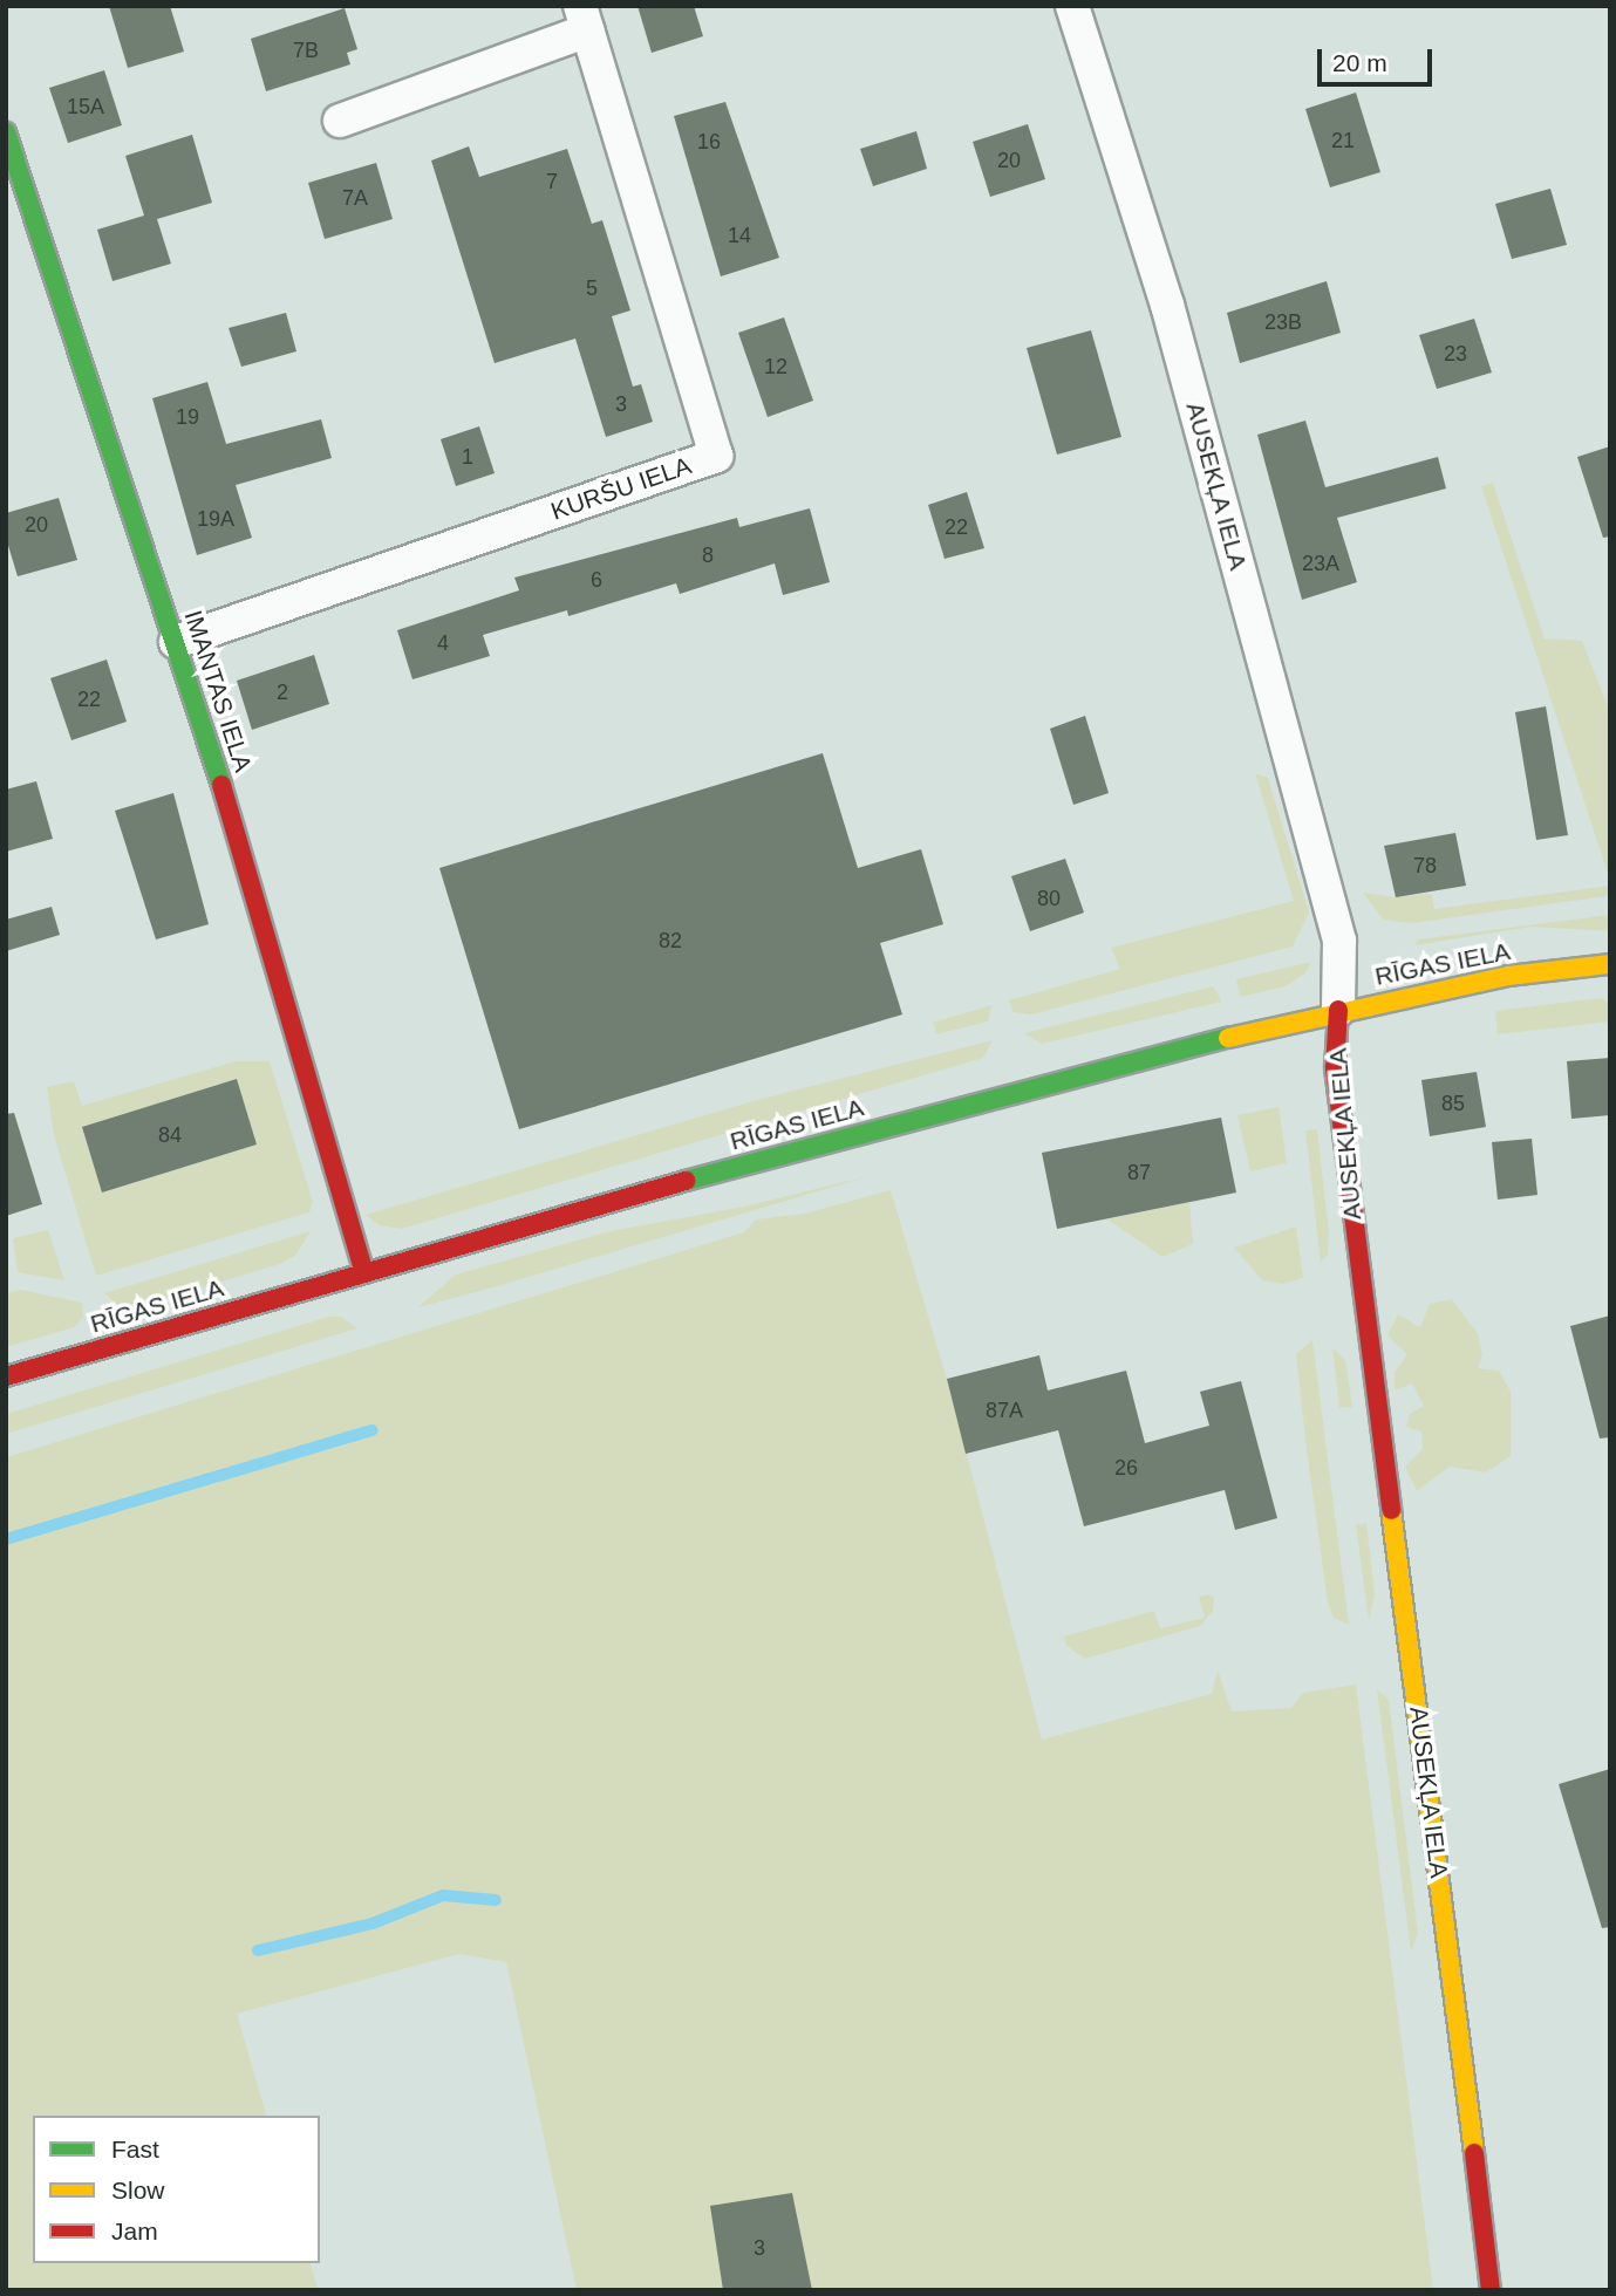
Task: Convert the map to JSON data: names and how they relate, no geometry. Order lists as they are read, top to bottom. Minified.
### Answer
{"streets":{"street":["AUSEKĻA IELA","KURŠU IELA","IMANTAS IELA","RĪGAS IELA"]},"crossings":[["AUSEKĻA IELA","RĪGAS IELA"],["KURŠU IELA","IMANTAS IELA"],["IMANTAS IELA","RĪGAS IELA"]],"house_numbers":["7B","15A","21","16","20","7","7A","14","5","23B","23","12","3","19","1","19A","20","22","8","23A","6","4","2","22","78","80","82","85","84","87","87A","26","3"],"legend":["Fast","Slow","Jam"],"scale_bar":"20 m"}
